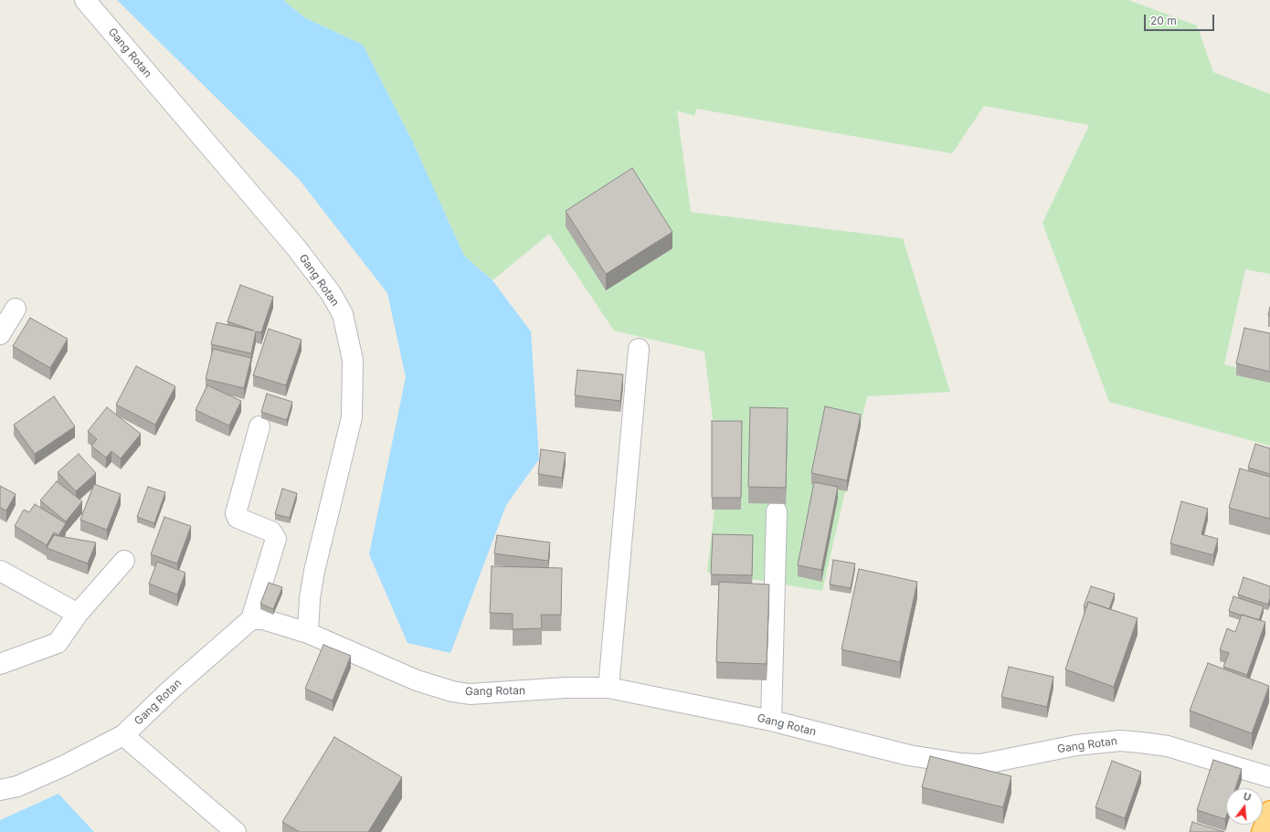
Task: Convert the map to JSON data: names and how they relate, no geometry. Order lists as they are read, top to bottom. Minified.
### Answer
{"streets":{"street":["Gang Rotan"]},"scale_bar":"20 m","north":"top"}
